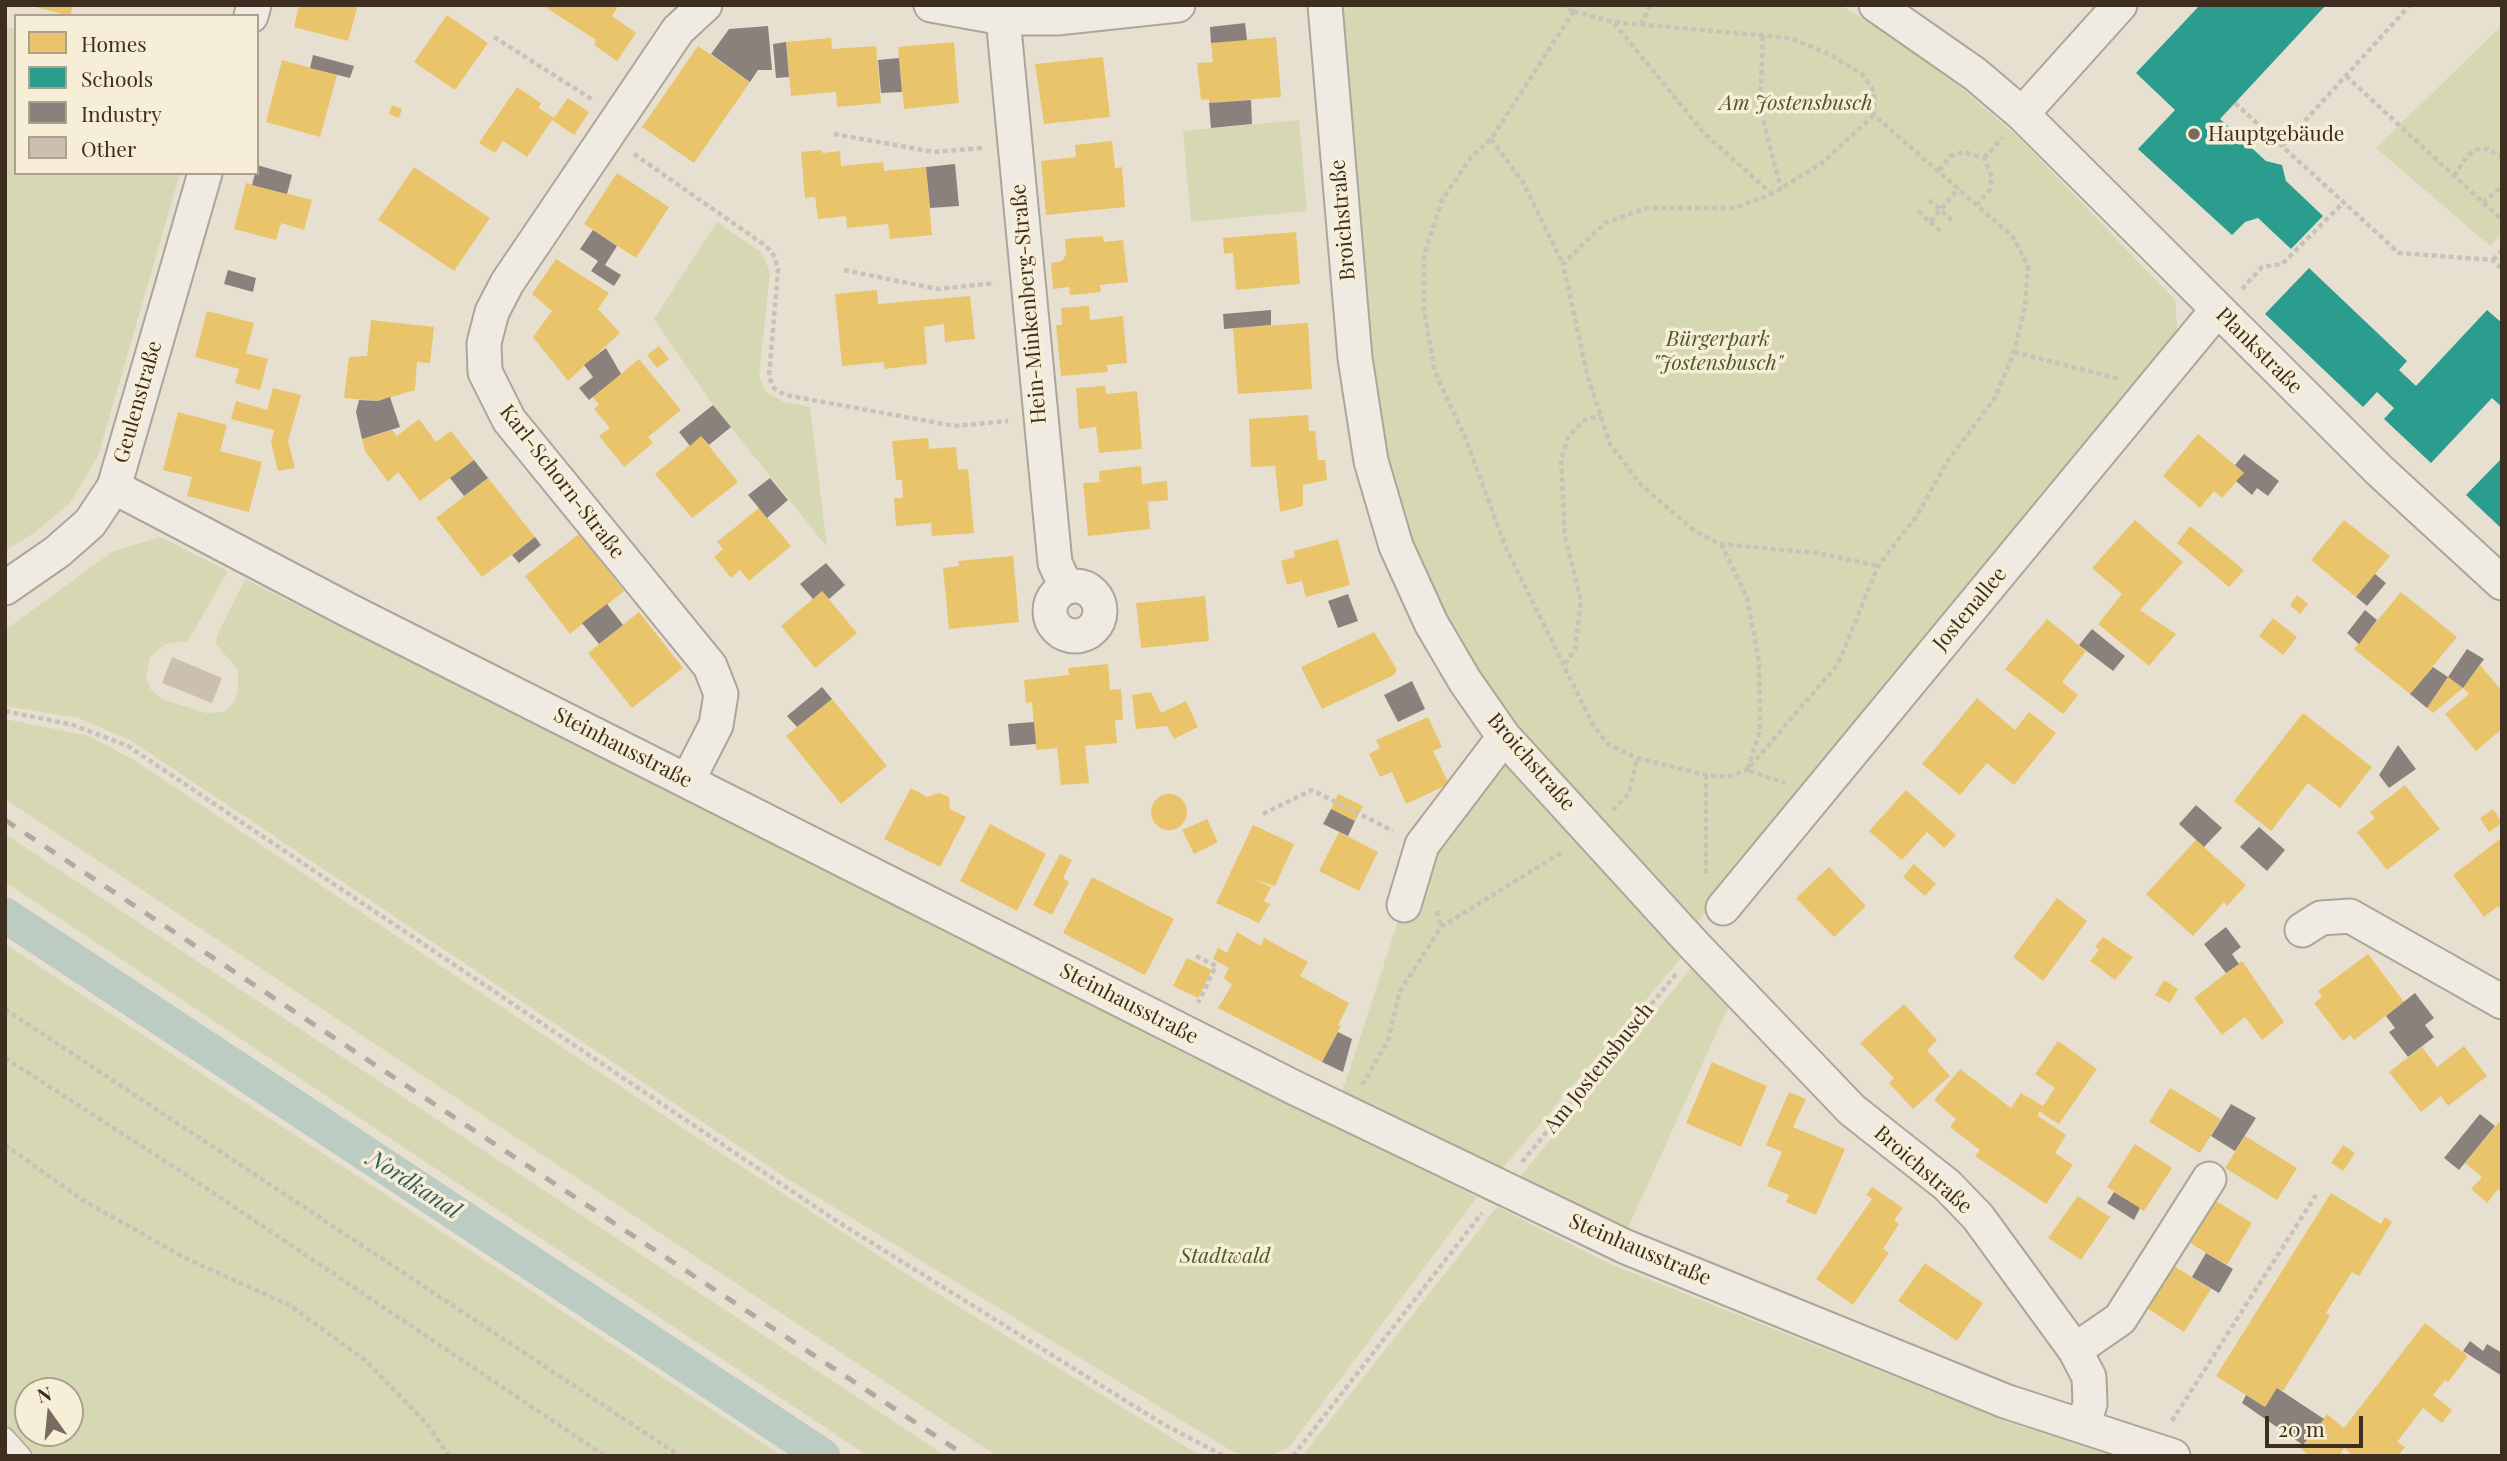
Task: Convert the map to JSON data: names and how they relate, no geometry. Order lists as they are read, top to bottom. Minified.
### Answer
{"streets":{"street":["Broichstraße","Hein-Minkenberg-Straße","Plankstraße","Geulenstraße","Karl-Schorn-Straße","Jostenallee","Steinhausstraße"],"path":["Am Jostensbusch"]},"crossings":[["Broichstraße","Steinhausstraße"],["Broichstraße","Am Jostensbusch"],["Plankstraße","Jostenallee"],["Geulenstraße","Steinhausstraße"],["Karl-Schorn-Straße","Steinhausstraße"],["Steinhausstraße","Am Jostensbusch"]],"water":["Nordkanal"],"parks":["Am Jostensbusch","Bürgerpark \"Jostensbusch\"","Stadtwald"],"places":["Hauptgebäude"],"legend":["Homes","Schools","Industry","Other"],"scale_bar":"20 m","north":"top"}
